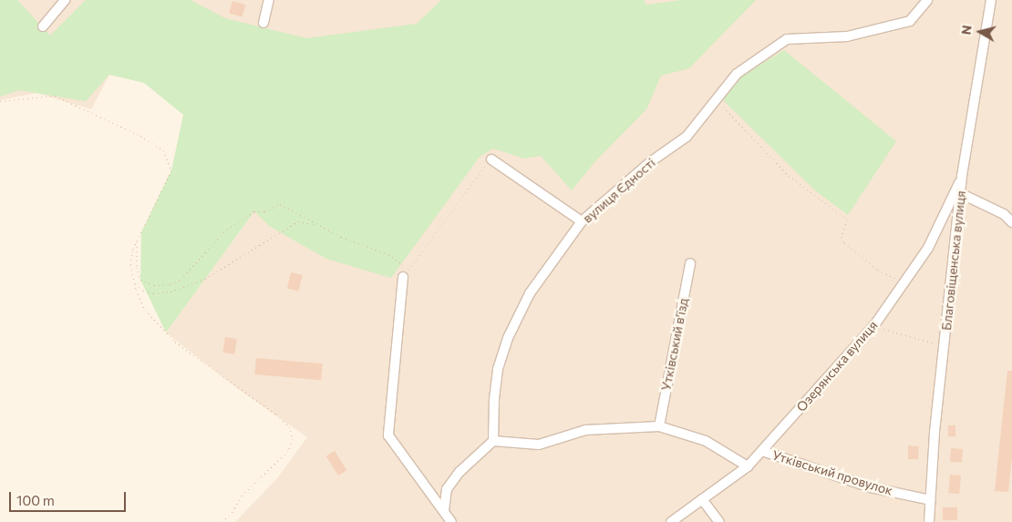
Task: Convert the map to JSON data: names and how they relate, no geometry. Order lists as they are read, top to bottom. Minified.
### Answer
{"streets":{"street":["вулиця Єдності","Благовіщенська вулиця","Утківський в'їзд","Озерянська вулиця","Утківський провулок"]},"crossings":[["Благовіщенська вулиця","Озерянська вулиця"],["Благовіщенська вулиця","Утківський провулок"],["Озерянська вулиця","Утківський провулок"]],"scale_bar":"100 m","north":"left"}
